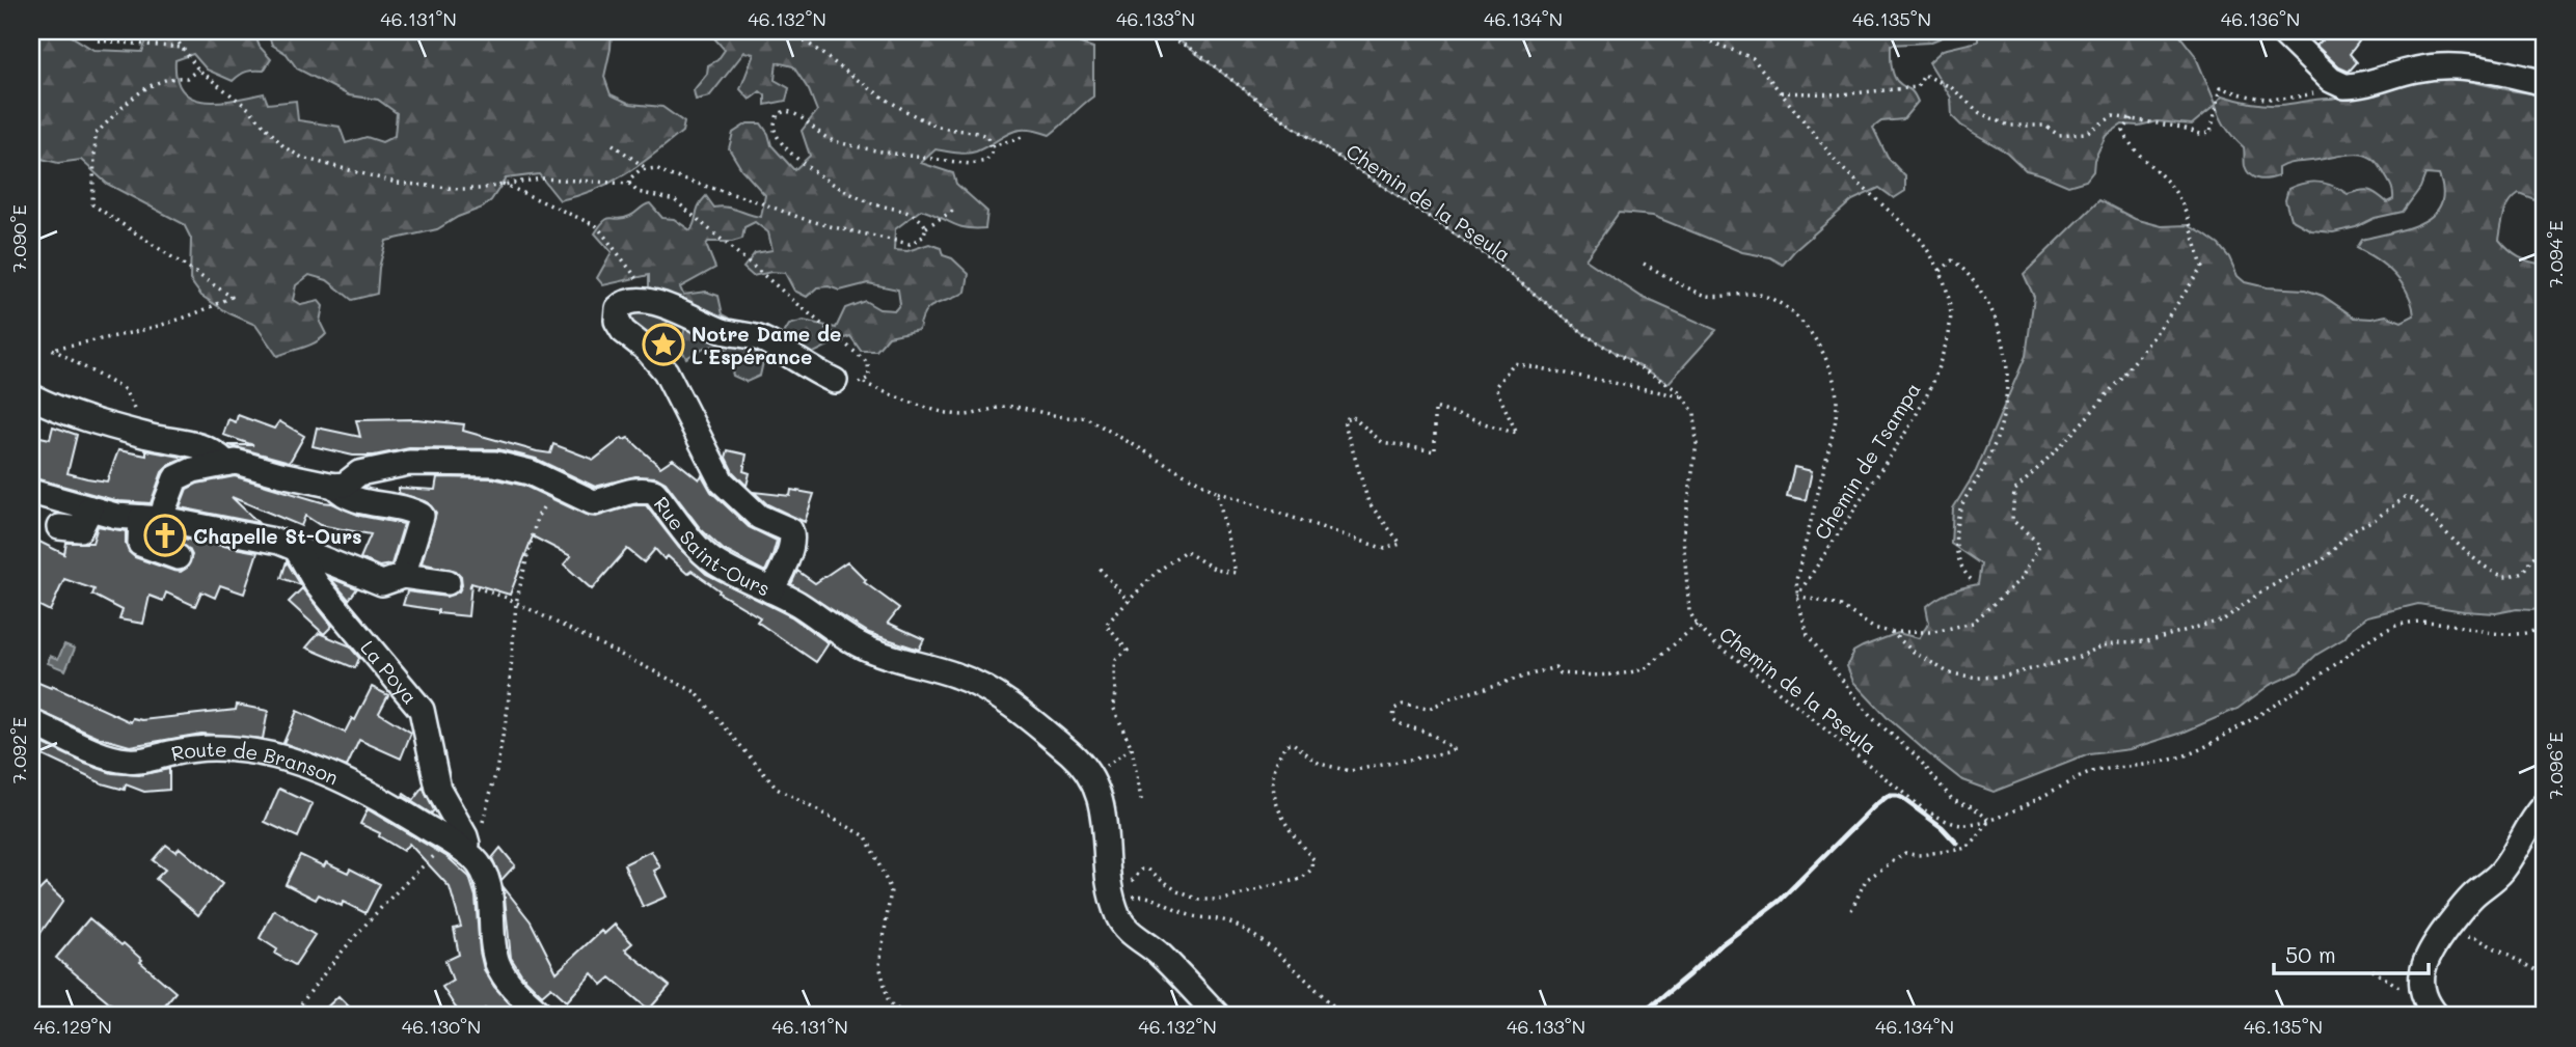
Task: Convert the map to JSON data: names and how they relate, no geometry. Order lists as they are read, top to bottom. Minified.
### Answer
{"streets":{"street":["Rue Saint-Ours","La Poya","Route de Branson"],"path":["Chemin de la Pseula","Chemin de Tsampa"]},"crossings":[["La Poya","Route de Branson"]],"places":{"place":["Notre Dame de L'Espérance"],"church":["Chapelle St-Ours"]},"scale_bar":"50 m","coordinates":["46.131°N","46.132°N","46.133°N","46.134°N","46.135°N","46.136°N","7.090°E","7.094°E","7.092°E","7.096°E","46.129°N","46.130°N"]}
